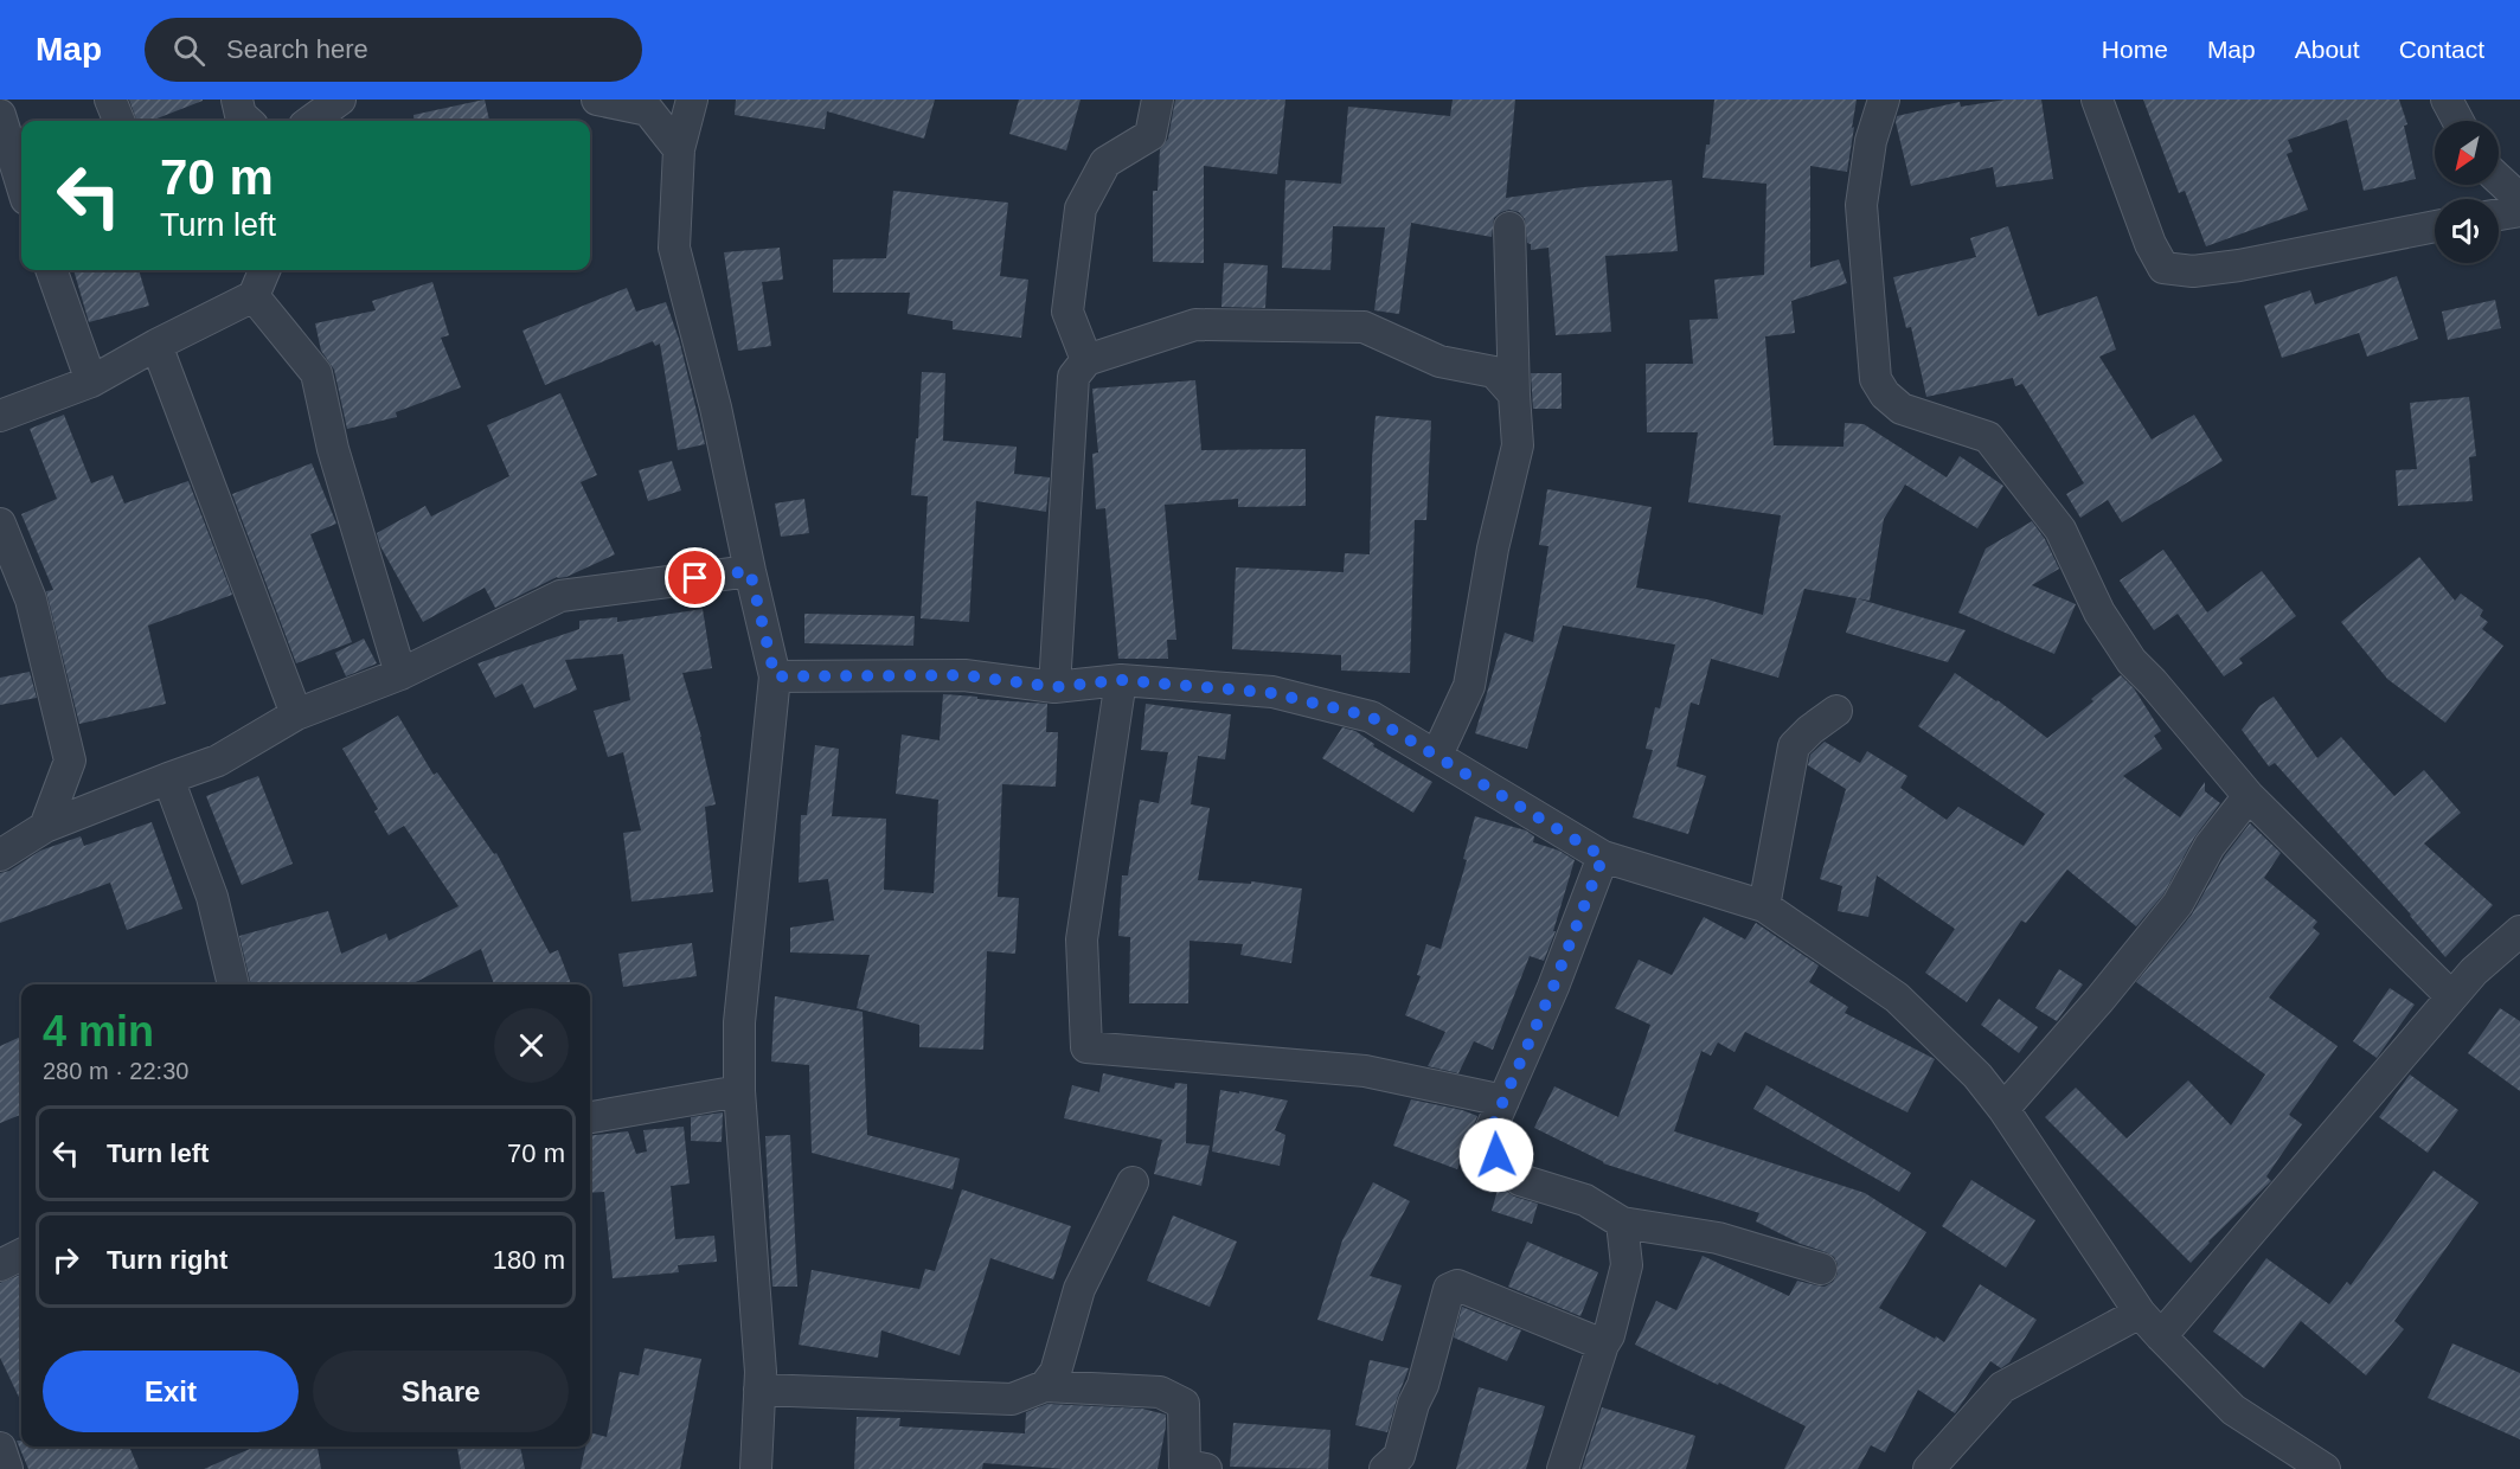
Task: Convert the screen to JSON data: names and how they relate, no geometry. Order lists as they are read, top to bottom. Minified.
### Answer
{"north":"bottom left","page":{"header":"Map","search":"Search here","nav":["Home","Map","About","Contact"],"turn":["70 m","Turn left"],"heading":["4 min","280 m · 22:30"],"list":[{"name":"Turn left","value":"70 m"},{"name":"Turn right","value":"180 m"}],"buttons":["Exit","Share"]}}
